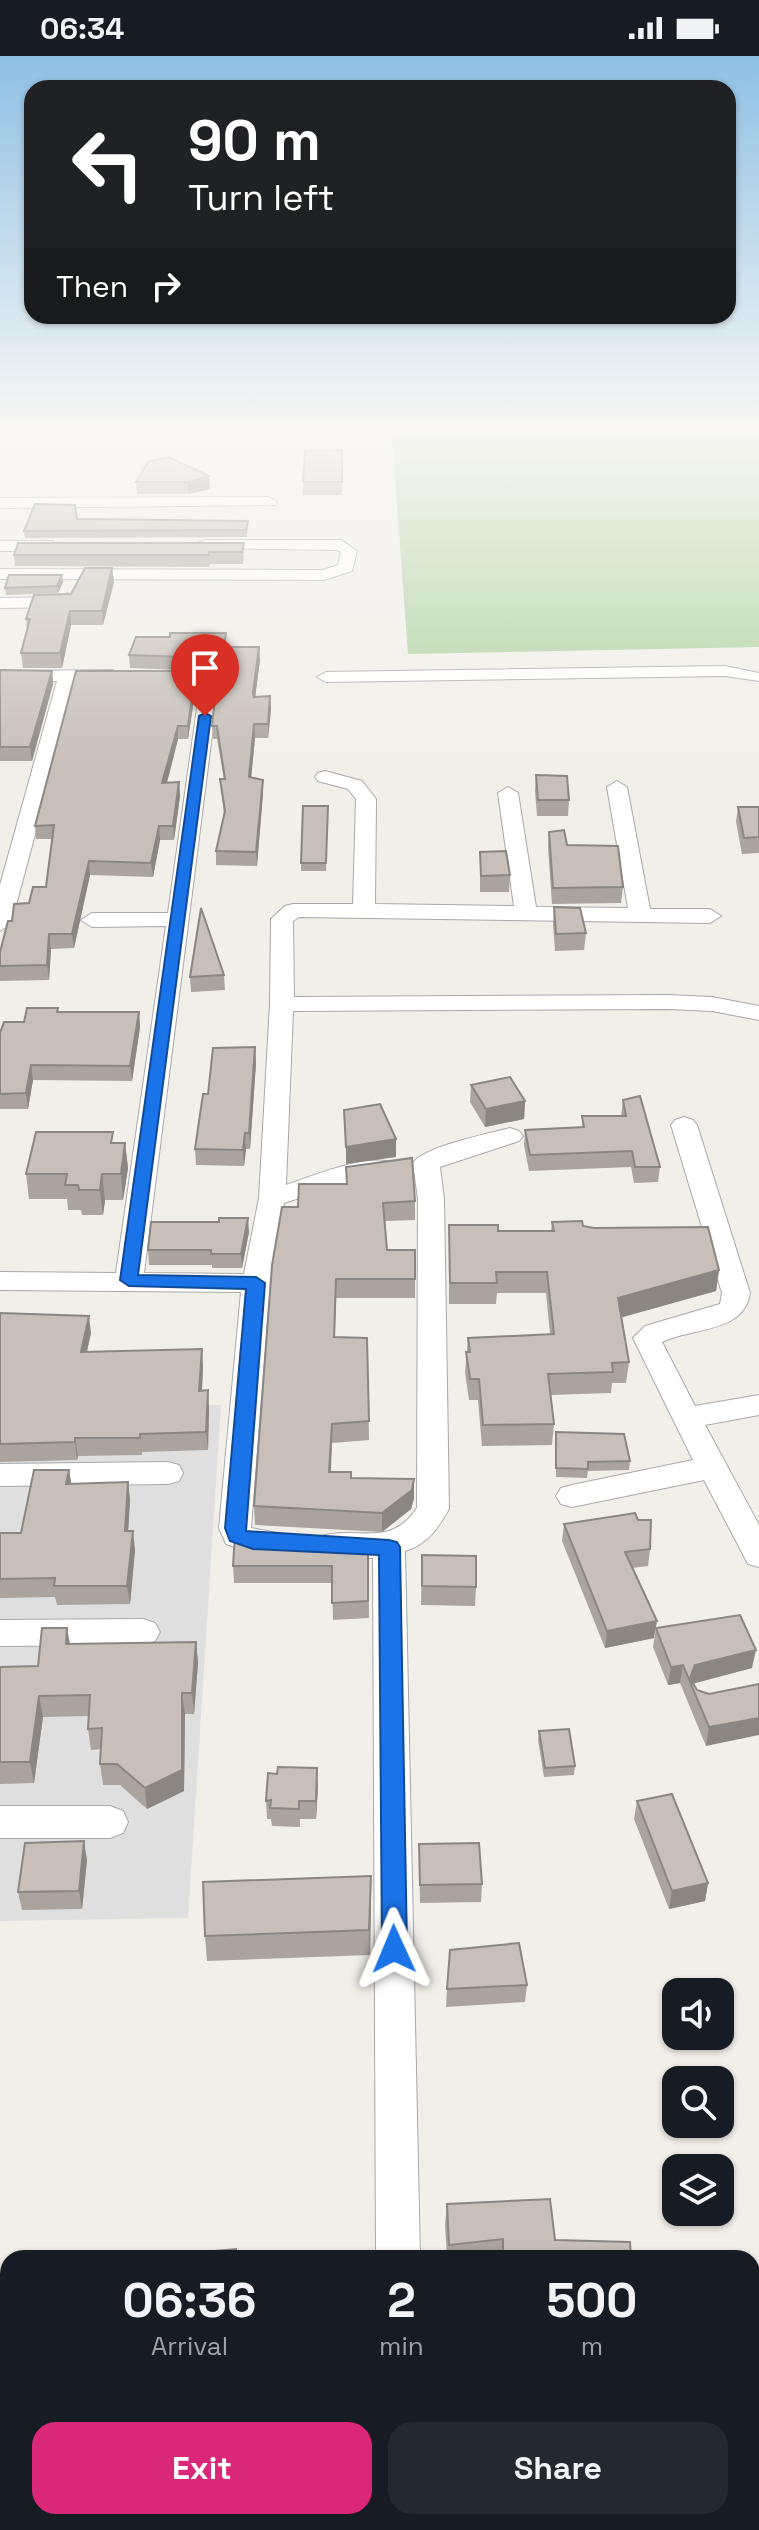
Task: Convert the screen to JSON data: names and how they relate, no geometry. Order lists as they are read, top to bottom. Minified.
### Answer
{"page":{"status":"06:34","turn":["90 m","Turn left"],"then":"Then","eta":["06:36","Arrival","2","min","500","m"],"buttons":["Exit","Share"]}}
